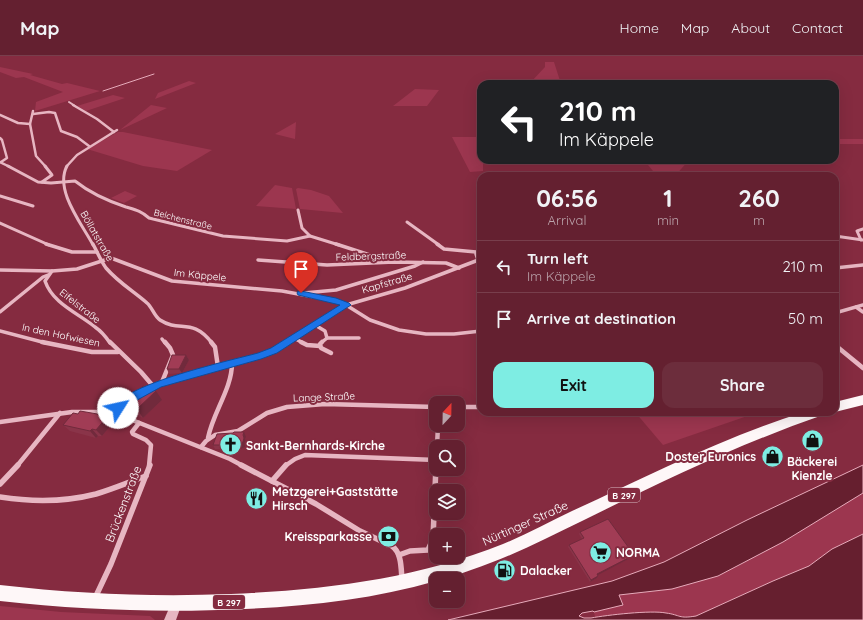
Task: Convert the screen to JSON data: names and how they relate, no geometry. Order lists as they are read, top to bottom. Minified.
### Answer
{"streets":{"main road":["B 297","Nürtinger Straße"],"street":["Belchenstraße","Böllatstraße","Feldbergstraße","Im Käppele","Kapfstraße","Eifelstraße","In den Hofwiesen","Lange Straße","Brückenstraße"]},"crossings":[["Belchenstraße","Böllatstraße"],["Böllatstraße","Im Käppele"],["Böllatstraße","Kapfstraße"],["Feldbergstraße","Im Käppele"],["Feldbergstraße","Kapfstraße"],["Im Käppele","Kapfstraße"],["Kapfstraße","Eifelstraße"],["Eifelstraße","In den Hofwiesen"],["B 297","Brückenstraße"],["B 297","Nürtinger Straße"]],"places":{"shop":["Bäckerei Kienzle","Doster Euronics"],"church":["Sankt-Bernhards-Kirche"],"restaurant":["Metzgerei+Gaststätte Hirsch"],"bank":["Kreissparkasse"],"supermarket":["NORMA"],"fuel station":["Dalacker"]},"north":"top","page":{"header":"Map","nav":["Home","Map","About","Contact"],"turn":["210 m","Im Käppele"],"eta":["06:56","Arrival","1","min","260","m"],"list":[{"name":"Turn left","note":"Im Käppele","value":"210 m"},{"name":"Arrive at destination","value":"50 m"}],"buttons":["Exit","Share"],"map_buttons":["+","−"]}}
